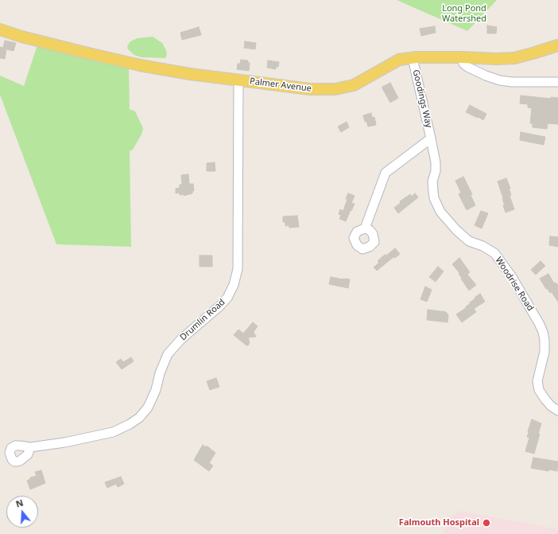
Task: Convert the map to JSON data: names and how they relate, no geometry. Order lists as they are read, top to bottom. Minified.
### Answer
{"streets":{"main road":["Palmer Avenue"],"street":["Goodings Way","Woodrise Road","Drumlin Road"]},"crossings":[["Palmer Avenue","Goodings Way"],["Palmer Avenue","Drumlin Road"],["Goodings Way","Woodrise Road"]],"parks":["Long Pond Watershed"],"places":["Falmouth Hospital"],"north":"top"}
